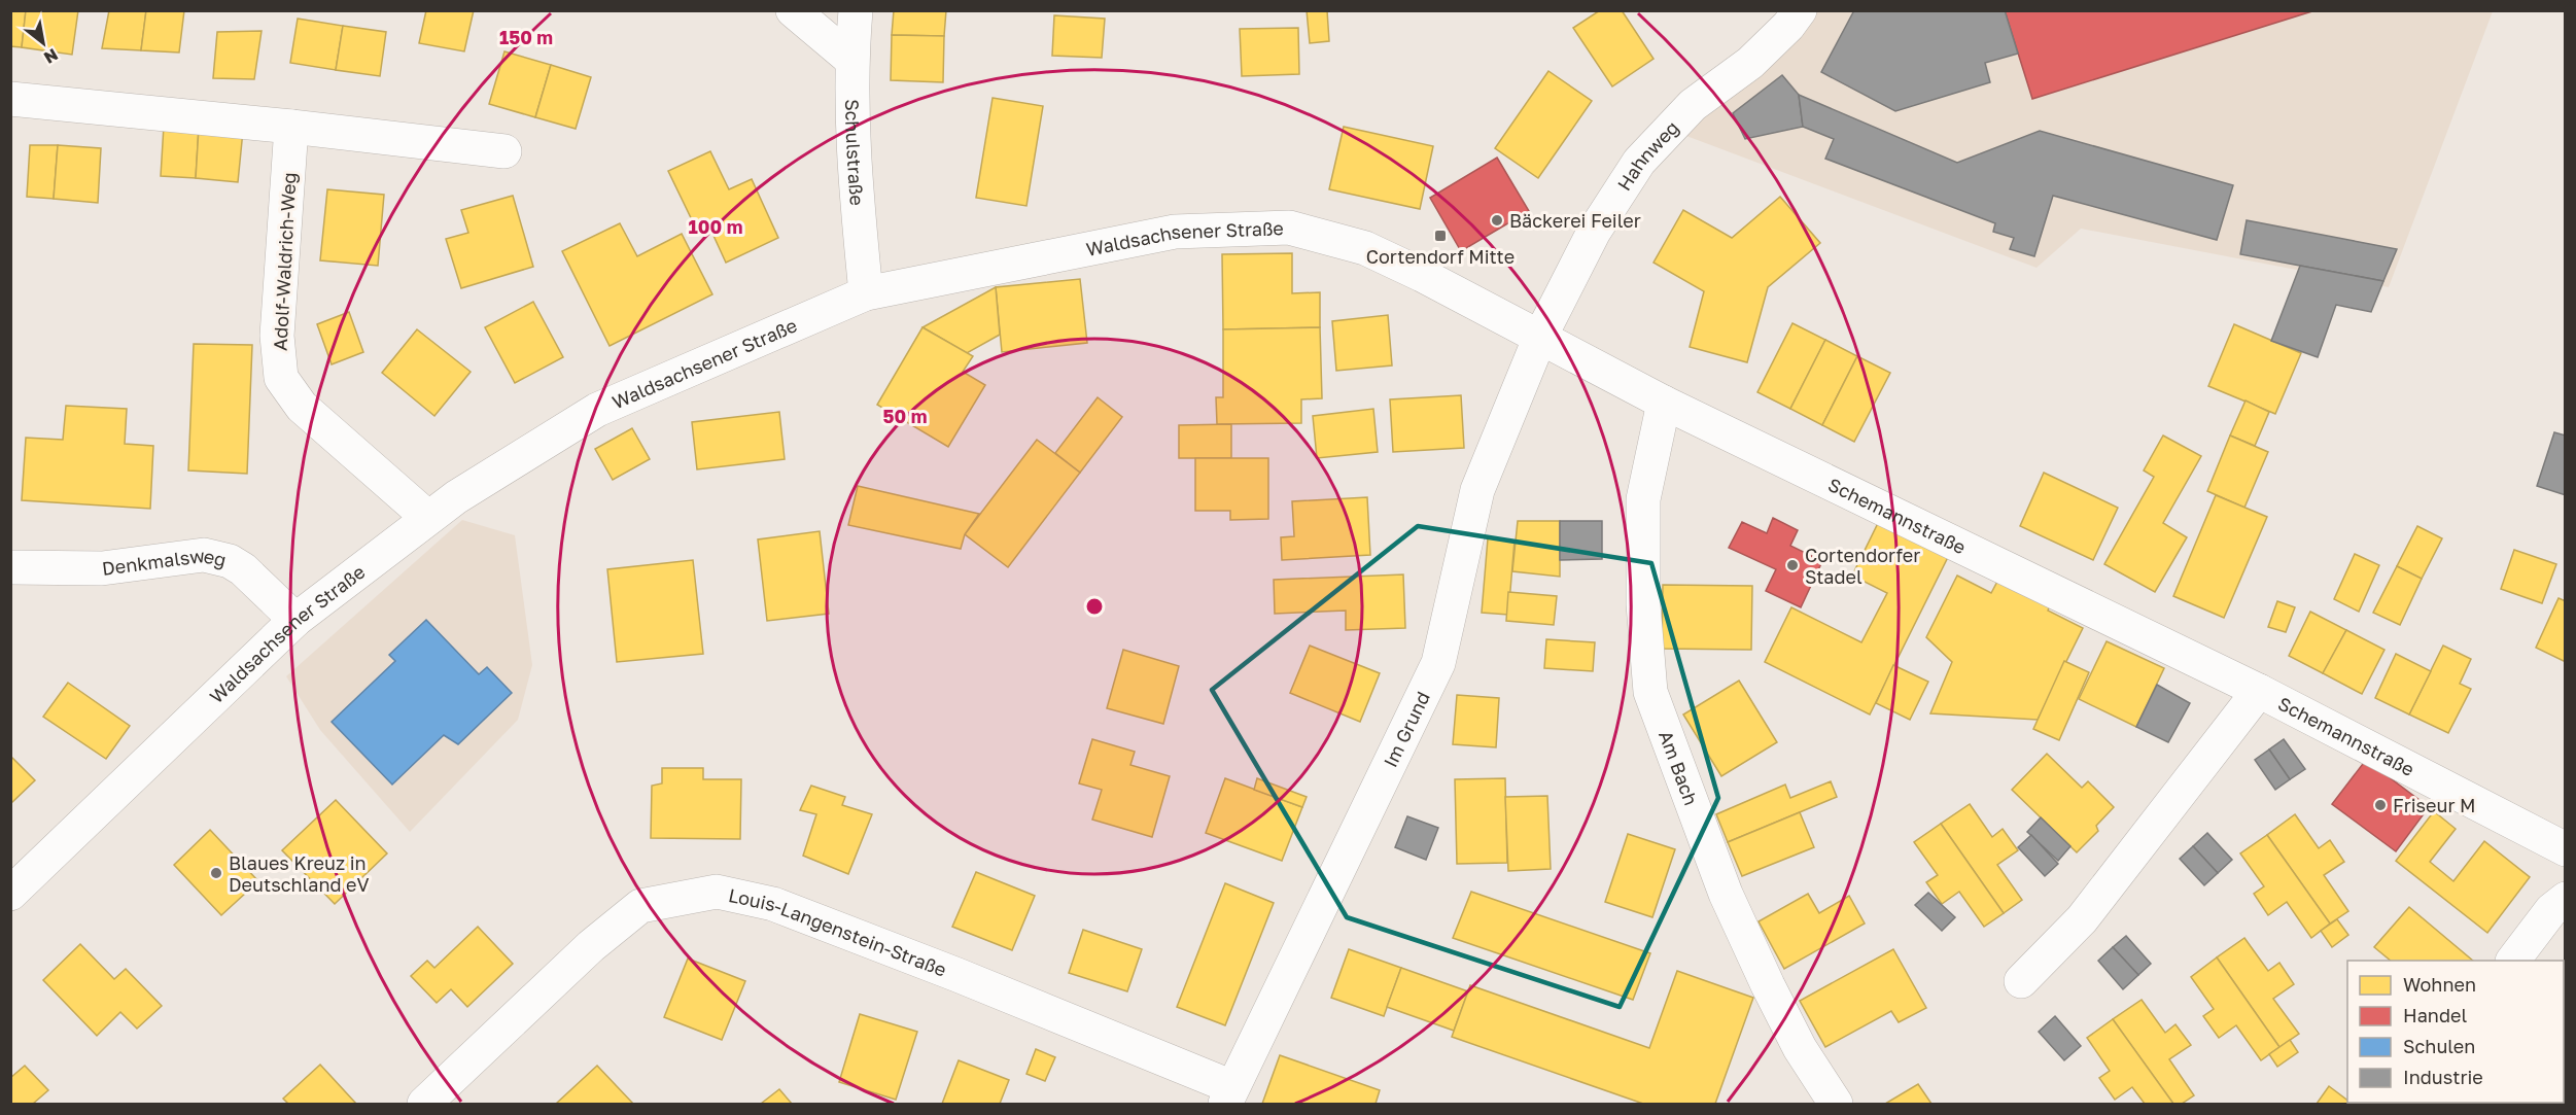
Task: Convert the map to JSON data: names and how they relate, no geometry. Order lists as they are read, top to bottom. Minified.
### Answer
{"streets":{"street":["Schulstraße","Hahnweg","Waldsachsener Straße","Adolf-Waldrich-Weg","Schemannstraße","Denkmalsweg","Im Grund","Am Bach","Louis-Langenstein-Straße"]},"crossings":[["Schulstraße","Waldsachsener Straße"],["Hahnweg","Waldsachsener Straße"],["Hahnweg","Schemannstraße"],["Hahnweg","Im Grund"],["Waldsachsener Straße","Adolf-Waldrich-Weg"],["Waldsachsener Straße","Schemannstraße"],["Waldsachsener Straße","Denkmalsweg"],["Waldsachsener Straße","Im Grund"],["Schemannstraße","Im Grund"],["Schemannstraße","Am Bach"],["Im Grund","Louis-Langenstein-Straße"]],"places":{"other":["Bäckerei Feiler","Cortendorfer Stadel","Friseur M","Blaues Kreuz in Deutschland eV"],"transit":["Cortendorf Mitte"]},"legend":["Wohnen","Handel","Schulen","Industrie"],"north":"bottom right","rings":["150 m","100 m","50 m"]}
